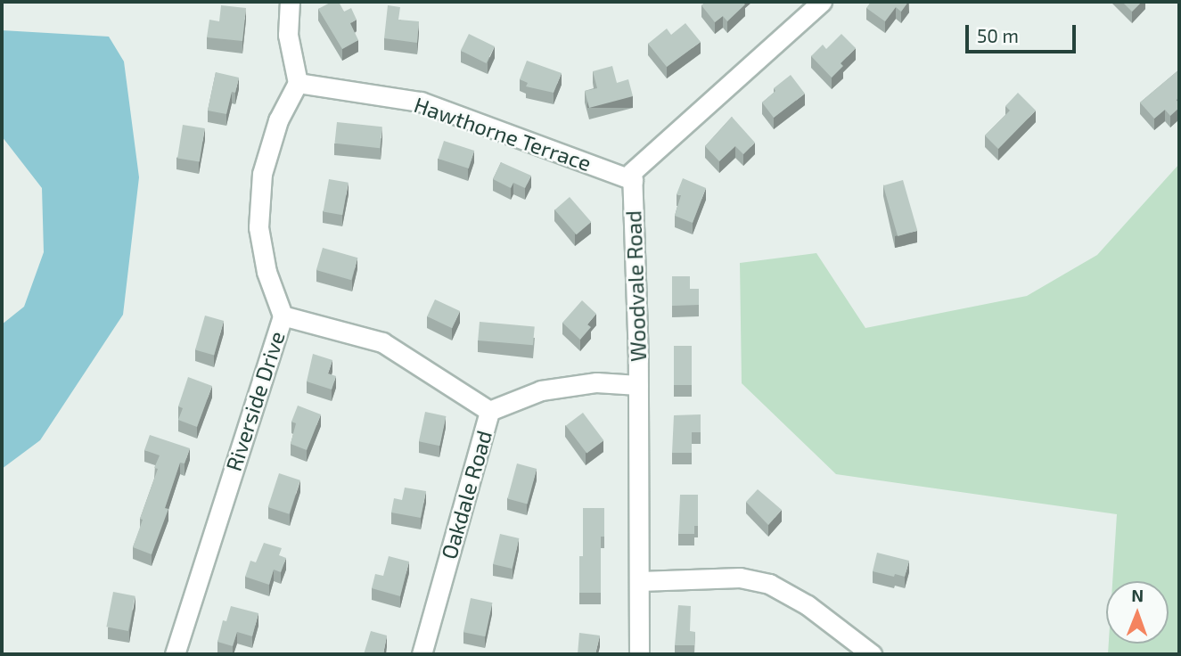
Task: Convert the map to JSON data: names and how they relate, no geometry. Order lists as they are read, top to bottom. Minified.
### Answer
{"streets":{"street":["Hawthorne Terrace","Woodvale Road","Riverside Drive","Oakdale Road"]},"crossings":[["Hawthorne Terrace","Woodvale Road"],["Hawthorne Terrace","Riverside Drive"],["Woodvale Road","Oakdale Road"]],"scale_bar":"50 m","north":"top"}
